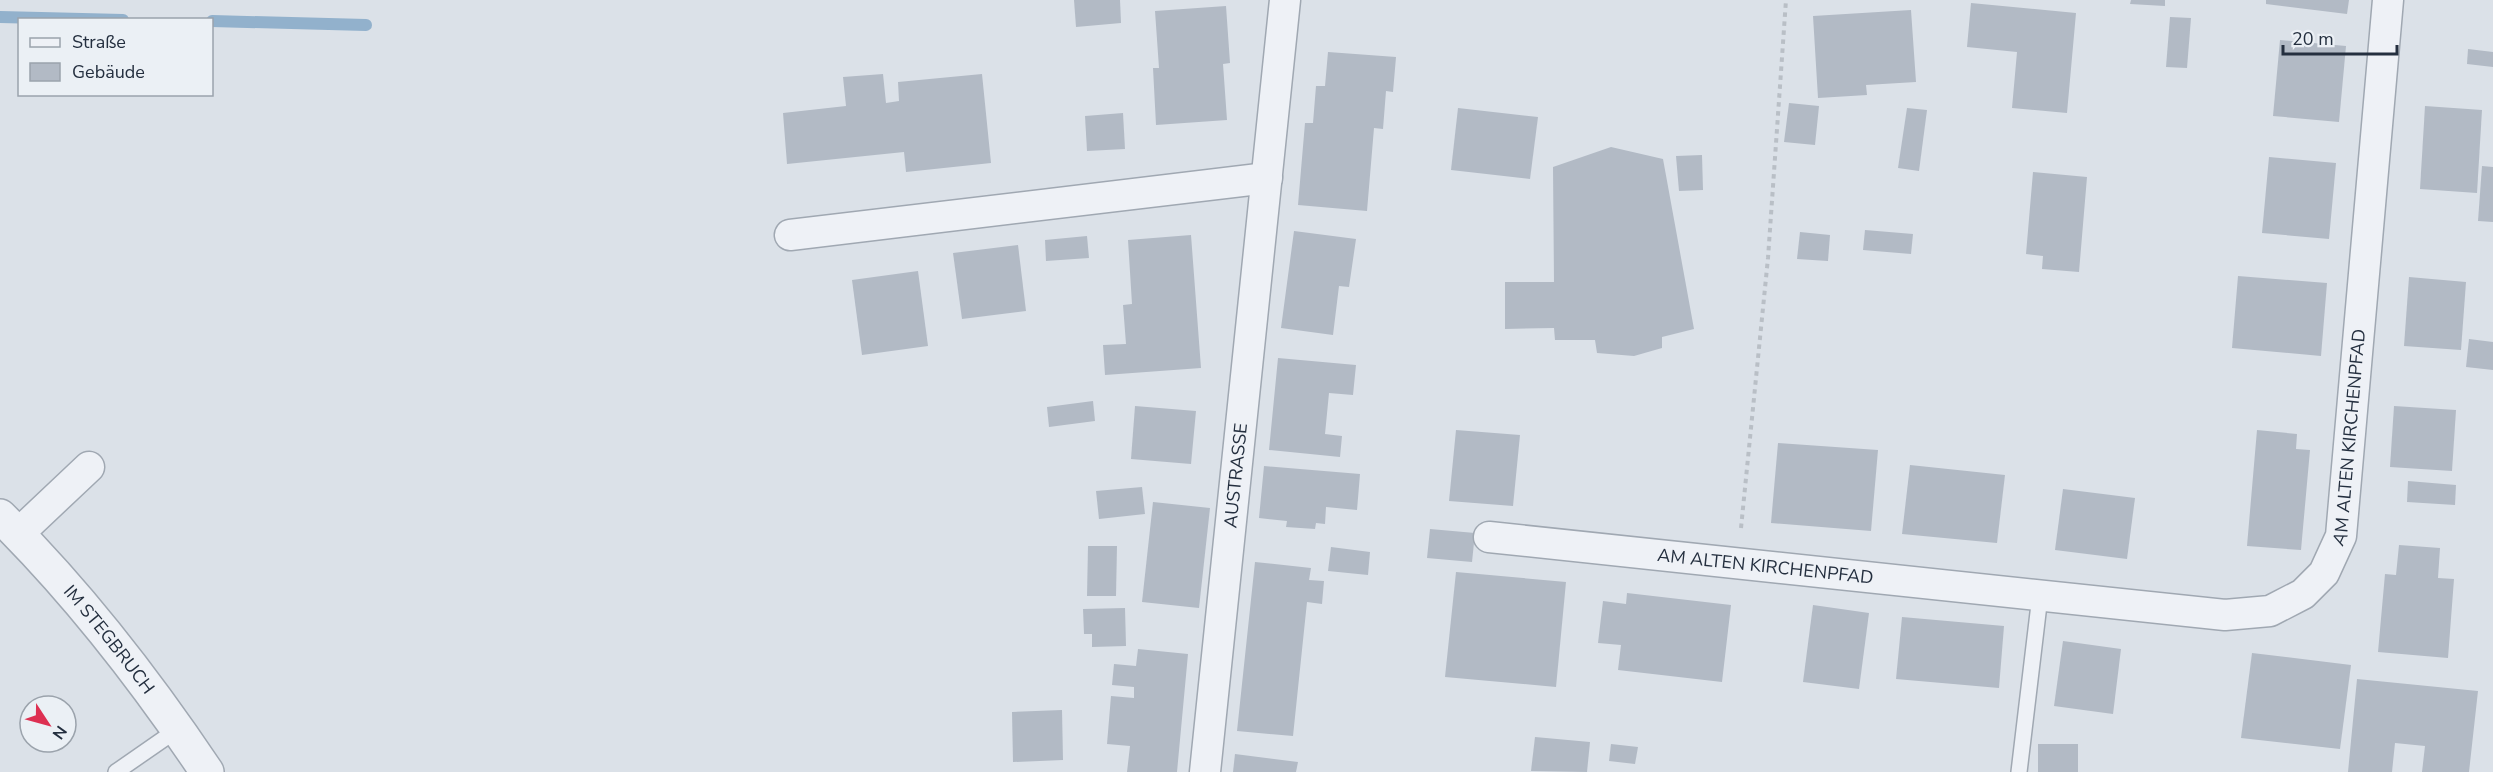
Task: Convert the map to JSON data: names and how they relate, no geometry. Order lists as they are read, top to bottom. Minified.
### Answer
{"streets":{"street":["AM ALTEN KIRCHENPFAD","AUSTRASSE","IM STEGBRUCH"]},"legend":["Straße","Gebäude"],"scale_bar":"20 m","north":"bottom right"}
